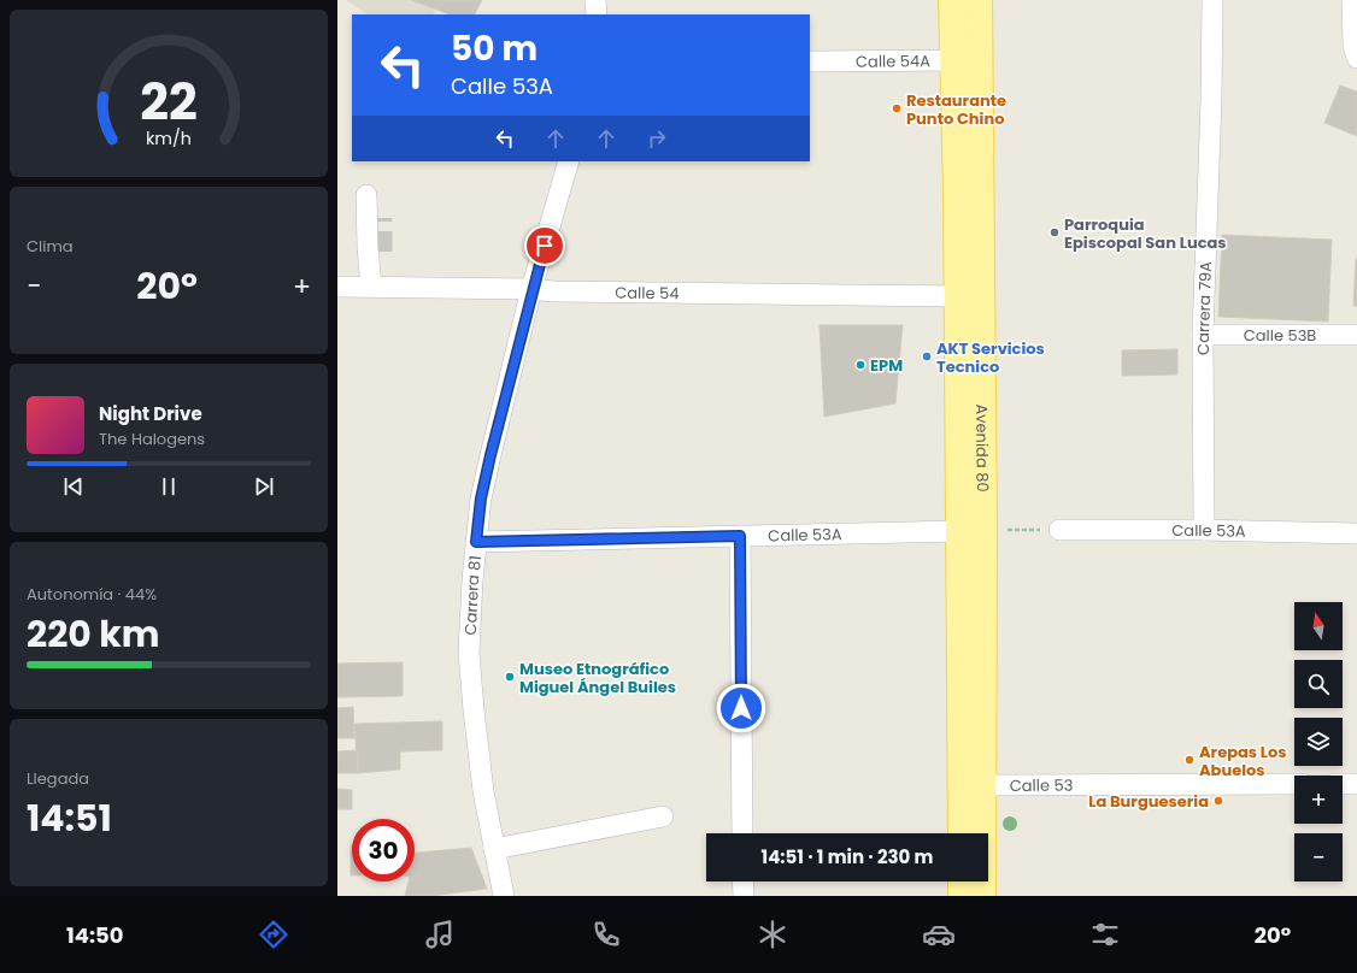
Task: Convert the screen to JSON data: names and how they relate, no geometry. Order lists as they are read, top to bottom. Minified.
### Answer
{"streets":{"main road":["Avenida 80"],"street":["Calle 54A","Calle 54","Carrera 79A","Calle 53B","Calle 53A","Carrera 81","Calle 53"]},"crossings":[["Calle 54A","Avenida 80"],["Calle 54","Avenida 80"],["Calle 54","Carrera 81"],["Carrera 79A","Calle 53B"],["Carrera 79A","Calle 53A"],["Avenida 80","Calle 53A"],["Avenida 80","Calle 53"],["Calle 53A","Carrera 81"]],"places":["Restaurante Punto Chino","Parroquia Episcopal San Lucas","AKT Servicios Tecnico","EPM","Museo Etnográfico Miguel Ángel Builes","Arepas Los Abuelos","La Burgueseria"],"north":"top","page":{"turn":["50 m","Calle 53A"],"tile":["Clima",["Autonomía · 44%","220 km"],["Llegada","14:51"]],"heat":["−","20°","+"],"song":["Night Drive","The Halogens"],"map_buttons":["+","−"],"limit":"30","trip":"14:51 · 1 min · 230 m","tabs":["14:50","20°"],"gauge":["22","km/h"]}}
